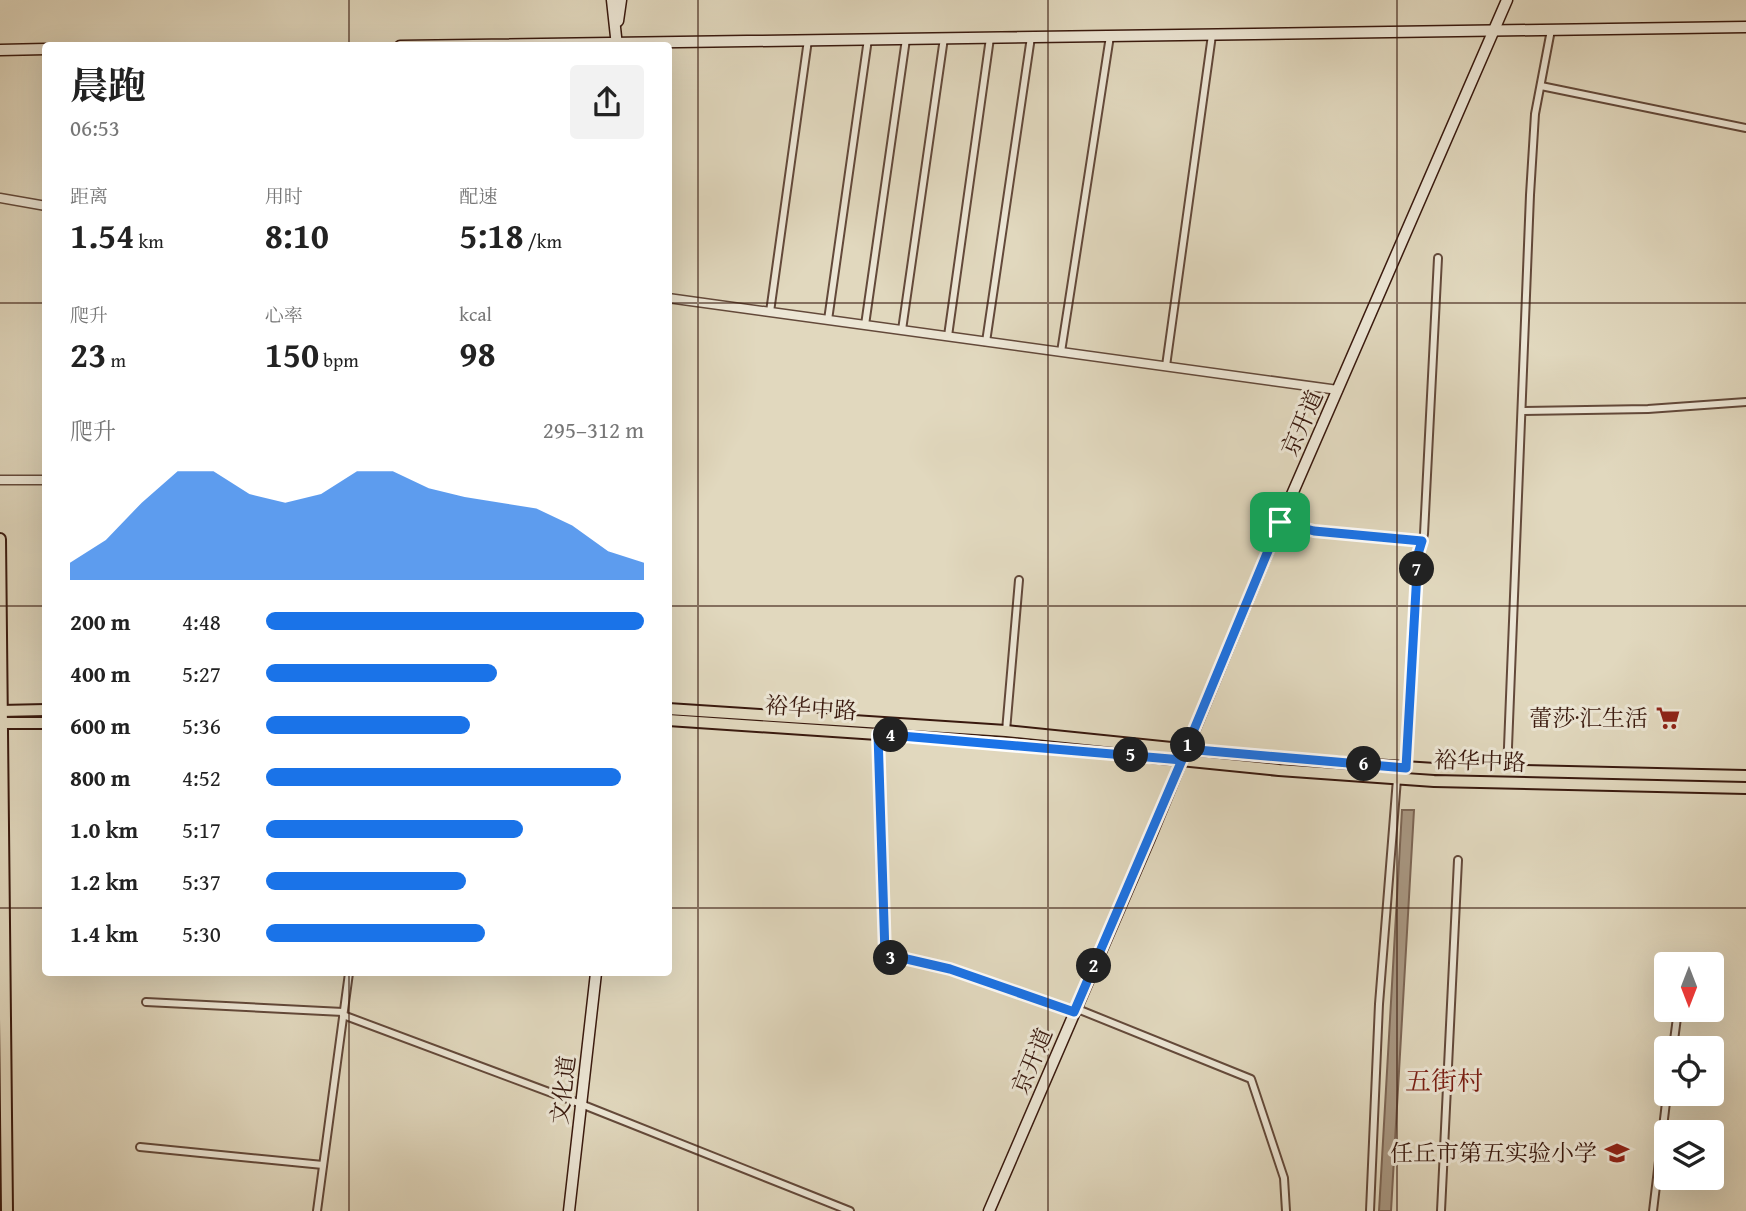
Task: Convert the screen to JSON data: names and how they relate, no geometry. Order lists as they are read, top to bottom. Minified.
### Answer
{"streets":{"main road":["京开道","裕华中路","文化道"]},"crossings":[["京开道","裕华中路"]],"districts":["五街村"],"places":{"supermarket":["蕾莎·汇生活"],"school or university":["任丘市第五实验小学"]},"north":"bottom","page":{"heading":["晨跑","06:53"],"stats":[["距离","1.54 km"],["用时","8:10"],["配速","5:18 /km"],["爬升","23 m"],["心率","150 bpm"],["kcal","98"]],"chart":["爬升","295–312 m"],"pins":["7","4","1","5","6","3","2"],"list":[{"name":"200 m","note":"4:48"},{"name":"400 m","note":"5:27"},{"name":"600 m","note":"5:36"},{"name":"800 m","note":"4:52"},{"name":"1.0 km","note":"5:17"},{"name":"1.2 km","note":"5:37"},{"name":"1.4 km","note":"5:30"}]}}
